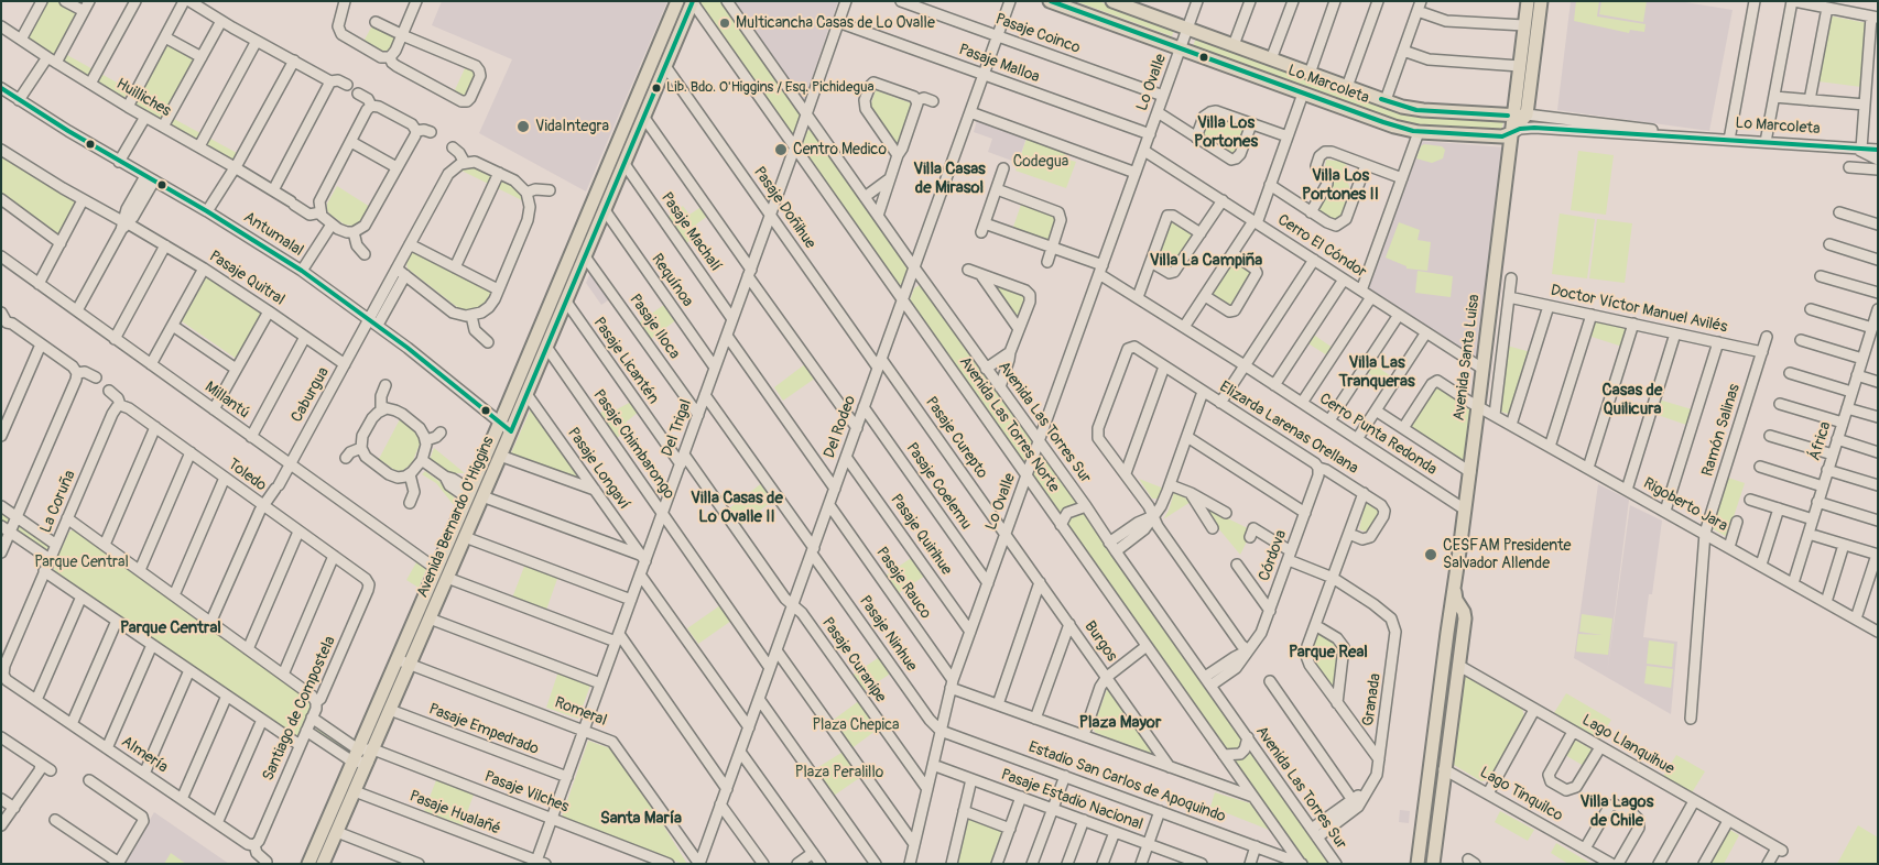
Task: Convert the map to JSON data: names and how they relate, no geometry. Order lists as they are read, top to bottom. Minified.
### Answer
{"streets":{"main road":["Lo Marcoleta","Avenida Santa Luisa","Avenida Bernardo O'Higgins"],"street":["Pasaje Coinco","Pasaje Malloa","Lo Ovalle","Huilliches","Pasaje Doñihue","Pasaje Machalí","Antumalal","Cerro El Cóndor","Pasaje Quitral","Requínoa","Doctor Víctor Manuel Avilés","Pasaje Iloca","Pasaje Licantén","Caburgua","Millantú","Avenida Las Torres Sur","Avenida Las Torres Norte","Del Rodeo","Del Trigal","Elizarda Larenas Orellana","Ramón Salinas","Cerro Punta Redonda","Pasaje Curepto","África","Pasaje Chimbarongo","Pasaje Longaví","Toledo","Pasaje Coelemu","La Coruña","Rigoberto Jara","Pasaje Quirihue","Córdova","Pasaje Rauco","Pasaje Ninhue","Burgos","Pasaje Curanipe","Granada","Santiago de Compostela","Romeral","Pasaje Empedrado","Lago Llanquihue","Almería","Estadio San Carlos de Apoquindo","Pasaje Vilches","Lago Tinquilco","Pasaje Estadio Nacional","Pasaje Hualañé"]},"crossings":[["Pasaje Coinco","Lo Ovalle"],["Pasaje Coinco","Del Rodeo"],["Pasaje Malloa","Lo Ovalle"],["Pasaje Malloa","Del Rodeo"],["Pasaje Malloa","Del Trigal"],["Lo Ovalle","Lo Marcoleta"],["Lo Ovalle","Cerro El Cóndor"],["Lo Ovalle","Avenida Las Torres Sur"],["Lo Ovalle","Avenida Las Torres Norte"],["Lo Ovalle","Cerro Punta Redonda"],["Lo Ovalle","Pasaje Curepto"],["Lo Ovalle","Pasaje Coelemu"],["Lo Ovalle","Pasaje Quirihue"],["Lo Ovalle","Pasaje Rauco"],["Lo Ovalle","Pasaje Ninhue"],["Lo Ovalle","Burgos"],["Lo Ovalle","Pasaje Curanipe"],["Lo Ovalle","Estadio San Carlos de Apoquindo"],["Lo Ovalle","Pasaje Estadio Nacional"],["Lo Marcoleta","Avenida Santa Luisa"],["Pasaje Doñihue","Del Rodeo"],["Pasaje Doñihue","Del Trigal"],["Pasaje Doñihue","Pasaje Curepto"],["Pasaje Doñihue","Avenida Bernardo O'Higgins"],["Pasaje Machalí","Del Trigal"],["Pasaje Machalí","Avenida Bernardo O'Higgins"],["Antumalal","Caburgua"],["Antumalal","Avenida Bernardo O'Higgins"],["Cerro El Cóndor","Avenida Santa Luisa"],["Pasaje Quitral","Caburgua"],["Requínoa","Del Trigal"],["Requínoa","Avenida Bernardo O'Higgins"],["Doctor Víctor Manuel Avilés","Ramón Salinas"],["Pasaje Iloca","Del Trigal"],["Pasaje Iloca","Avenida Bernardo O'Higgins"],["Avenida Santa Luisa","Cerro Punta Redonda"],["Avenida Santa Luisa","Rigoberto Jara"],["Avenida Santa Luisa","Lago Llanquihue"],["Avenida Santa Luisa","Lago Tinquilco"],["Pasaje Licantén","Del Rodeo"],["Pasaje Licantén","Del Trigal"],["Pasaje Licantén","Avenida Bernardo O'Higgins"],["Pasaje Licantén","Pasaje Curanipe"],["Caburgua","Millantú"],["Caburgua","Toledo"],["Millantú","Avenida Bernardo O'Higgins"],["Avenida Las Torres Sur","Del Rodeo"],["Avenida Las Torres Sur","Del Trigal"],["Avenida Las Torres Sur","Córdova"],["Avenida Las Torres Sur","Granada"],["Avenida Las Torres Norte","Del Rodeo"],["Avenida Las Torres Norte","Del Trigal"],["Avenida Las Torres Norte","Avenida Bernardo O'Higgins"],["Avenida Las Torres Norte","Estadio San Carlos de Apoquindo"],["Del Rodeo","Pasaje Curepto"],["Del Rodeo","Pasaje Chimbarongo"],["Del Rodeo","Pasaje Coelemu"],["Del Rodeo","Pasaje Quirihue"],["Del Rodeo","Pasaje Rauco"],["Del Rodeo","Pasaje Ninhue"],["Del Rodeo","Pasaje Curanipe"],["Del Rodeo","Romeral"],["Del Trigal","Pasaje Chimbarongo"],["Del Trigal","Pasaje Longaví"],["Del Trigal","Romeral"],["Del Trigal","Pasaje Empedrado"],["Del Trigal","Pasaje Vilches"],["Del Trigal","Pasaje Hualañé"],["Elizarda Larenas Orellana","Córdova"],["Elizarda Larenas Orellana","Granada"],["Ramón Salinas","Rigoberto Jara"],["Pasaje Curepto","Burgos"],["África","Rigoberto Jara"],["Pasaje Chimbarongo","Avenida Bernardo O'Higgins"],["Pasaje Longaví","Avenida Bernardo O'Higgins"],["Toledo","La Coruña"],["Toledo","Santiago de Compostela"],["La Coruña","Almería"],["Avenida Bernardo O'Higgins","Romeral"],["Avenida Bernardo O'Higgins","Pasaje Empedrado"],["Avenida Bernardo O'Higgins","Pasaje Vilches"],["Avenida Bernardo O'Higgins","Pasaje Hualañé"],["Pasaje Ninhue","Estadio San Carlos de Apoquindo"],["Santiago de Compostela","Almería"]],"districts":["Villa Los Portones","Villa Casas de Mirasol","Villa Los Portones II","Villa La Campiña","Villa Las Tranqueras","Casas de Quilicura","Villa Casas de Lo Ovalle II","Parque Central","Parque Real","Plaza Mayor","Villa Lagos de Chile","Santa María"],"parks":["Codegua","Parque Central","Plaza Chepica","Plaza Peralillo"],"places":["Multicancha Casas de Lo Ovalle","Lib. Bdo. O'Higgins / Esq. Pichidegua","VidaIntegra","Centro Medico","CESFAM Presidente Salvador Allende"]}
